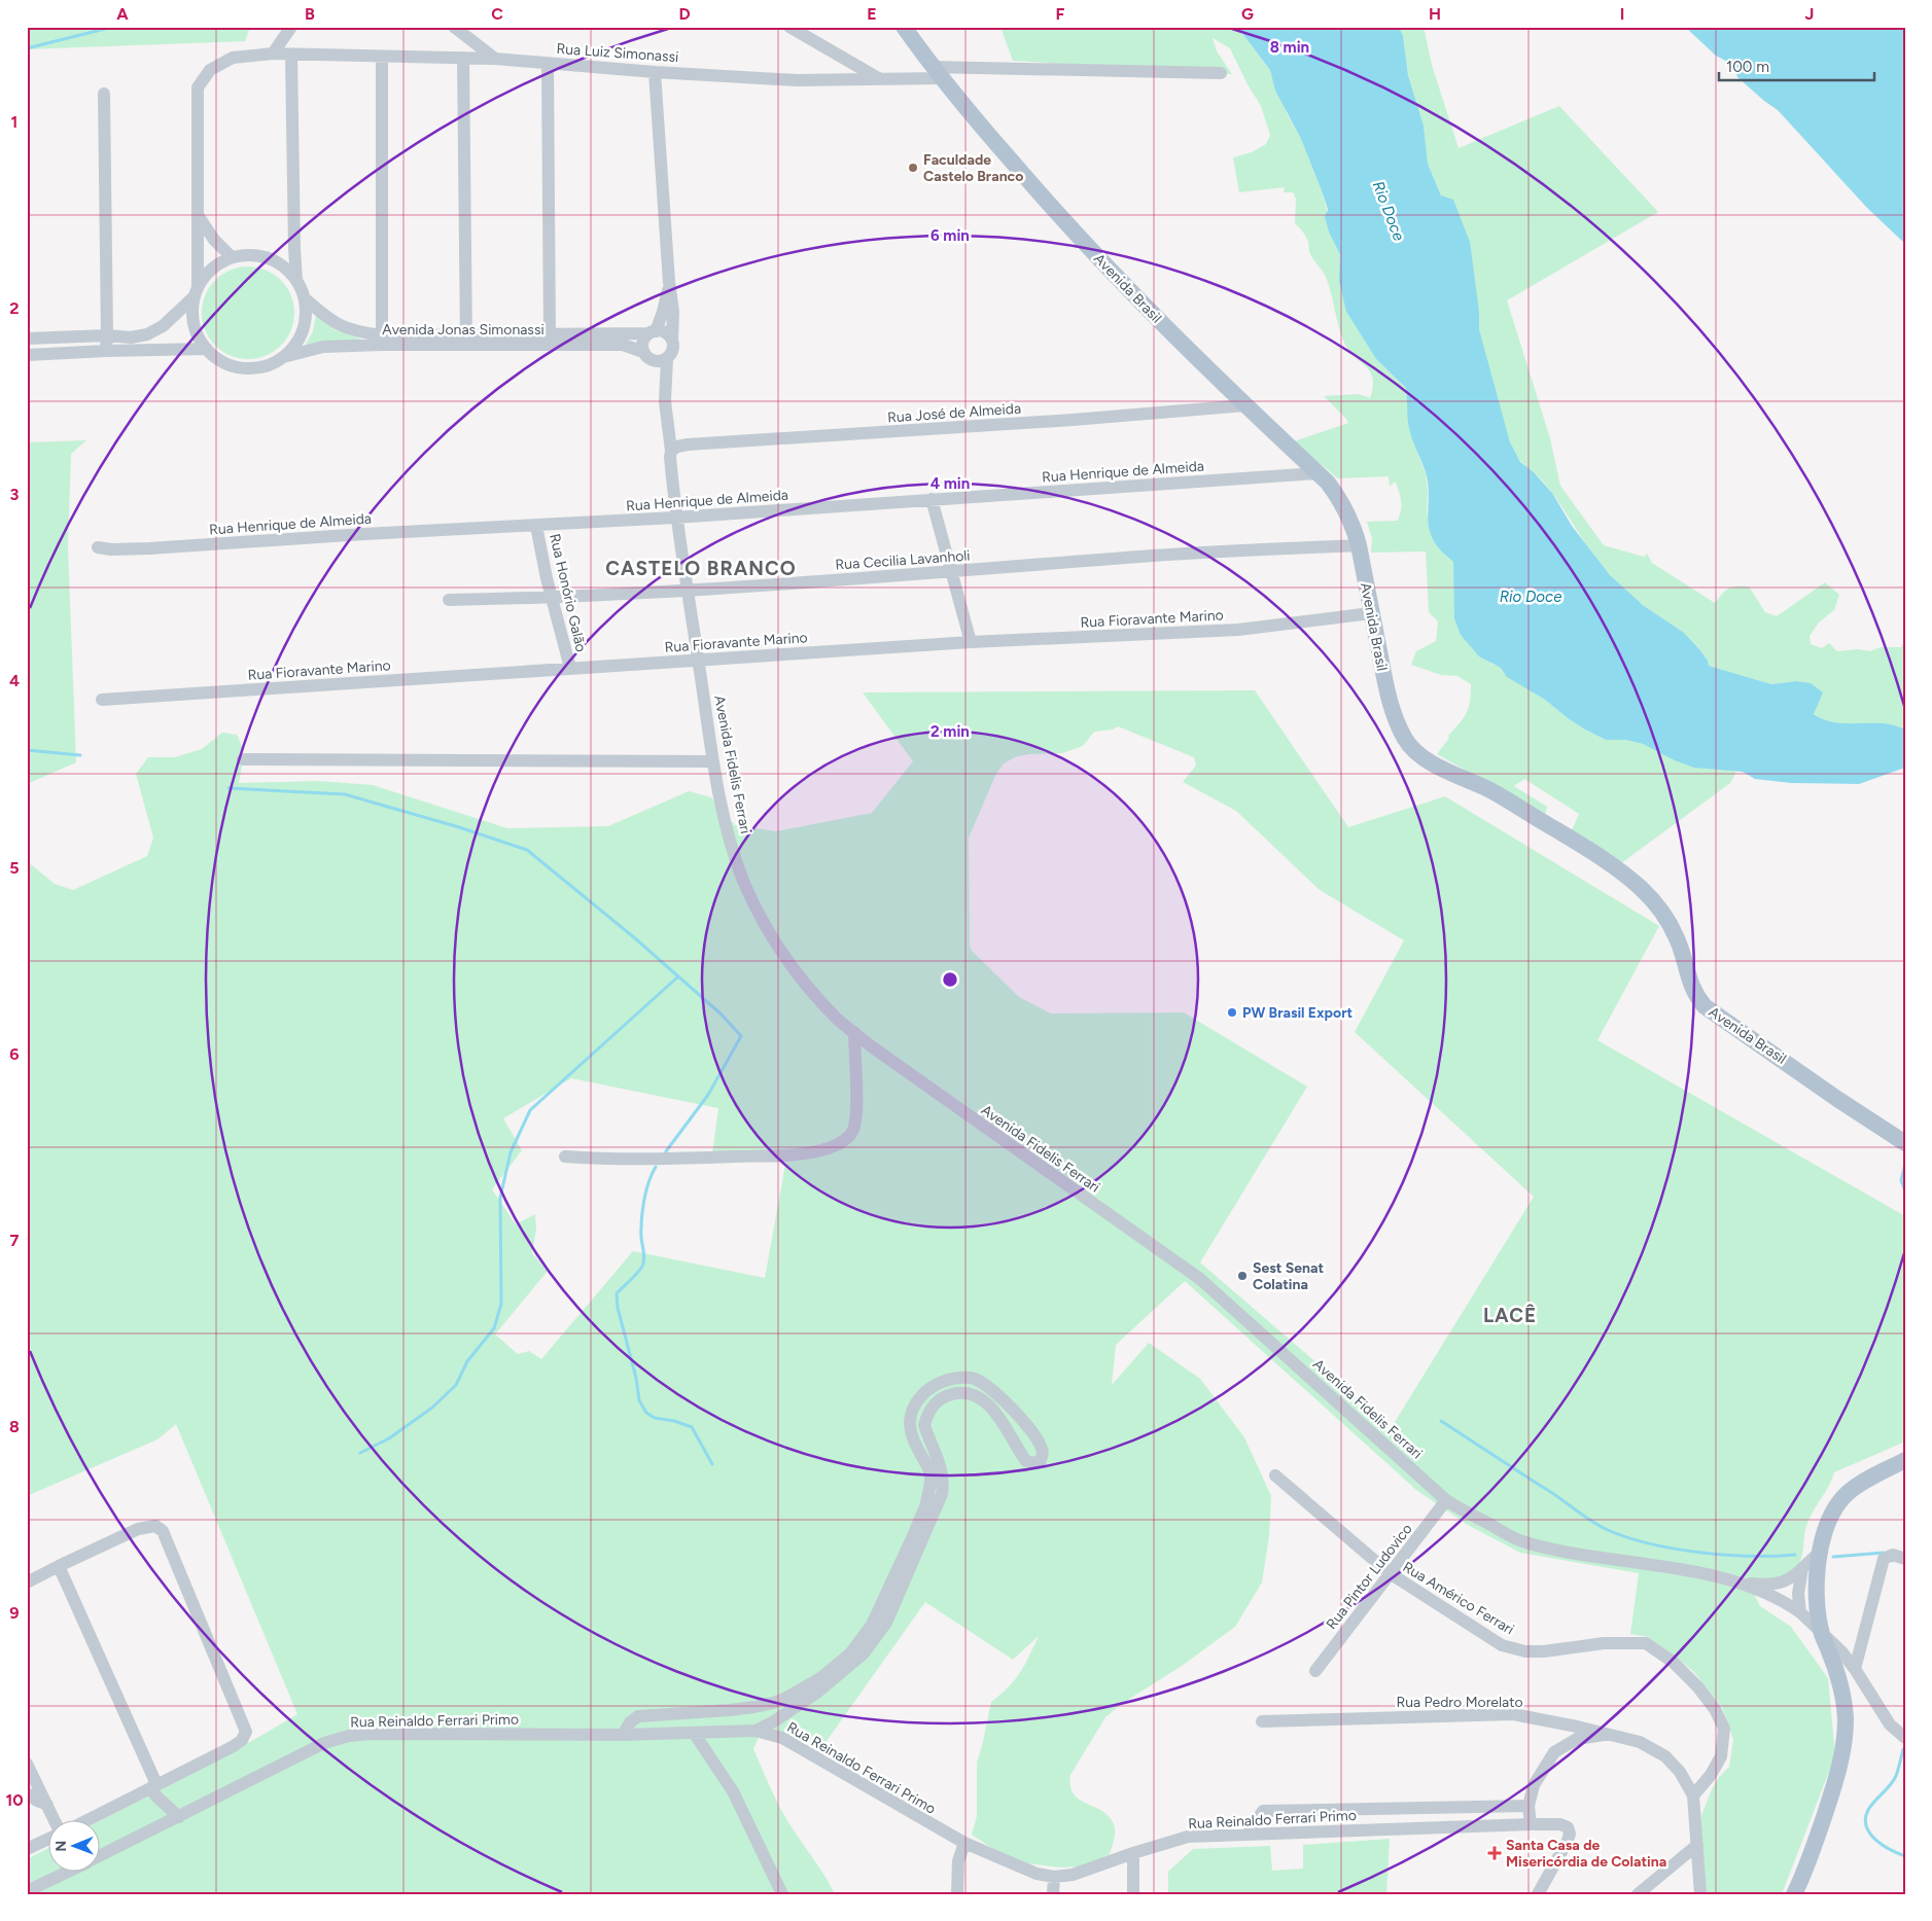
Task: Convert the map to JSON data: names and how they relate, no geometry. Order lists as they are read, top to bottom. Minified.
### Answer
{"streets":{"main road":["Avenida Brasil"],"street":["Rua Luiz Simonassi","Avenida Jonas Simonassi","Rua José de Almeida","Rua Henrique de Almeida","Rua Cecilia Lavanholi","Rua Honório Galão","Rua Fioravante Marino","Avenida Fidelis Ferrari","Rua Pintor Ludovico","Rua Américo Ferrari","Rua Pedro Morelato","Rua Reinaldo Ferrari Primo"]},"crossings":[["Rua Luiz Simonassi","Avenida Brasil"],["Rua Luiz Simonassi","Avenida Jonas Simonassi"],["Avenida Brasil","Rua José de Almeida"],["Avenida Brasil","Rua Henrique de Almeida"],["Avenida Brasil","Rua Cecilia Lavanholi"],["Avenida Brasil","Rua Fioravante Marino"],["Avenida Jonas Simonassi","Avenida Fidelis Ferrari"],["Rua José de Almeida","Avenida Fidelis Ferrari"],["Rua Henrique de Almeida","Rua Honório Galão"],["Rua Henrique de Almeida","Avenida Fidelis Ferrari"],["Rua Cecilia Lavanholi","Rua Honório Galão"],["Rua Cecilia Lavanholi","Avenida Fidelis Ferrari"],["Rua Honório Galão","Rua Fioravante Marino"],["Rua Fioravante Marino","Avenida Fidelis Ferrari"],["Avenida Fidelis Ferrari","Rua Pintor Ludovico"],["Rua Pintor Ludovico","Rua Américo Ferrari"],["Rua Américo Ferrari","Rua Pedro Morelato"]],"districts":["CASTELO BRANCO","LACÊ"],"water":["Rio Doce"],"places":{"other":["Faculdade Castelo Branco","PW Brasil Export","Sest Senat Colatina"],"health":["Santa Casa de Misericórdia de Colatina"]},"scale_bar":"100 m","north":"left","grid":{"columns":["A","B","C","D","E","F","G","H","I","J"],"rows":["1","2","3","4","5","6","7","8","9","10"]},"rings":["8 min","6 min","4 min","2 min"]}
